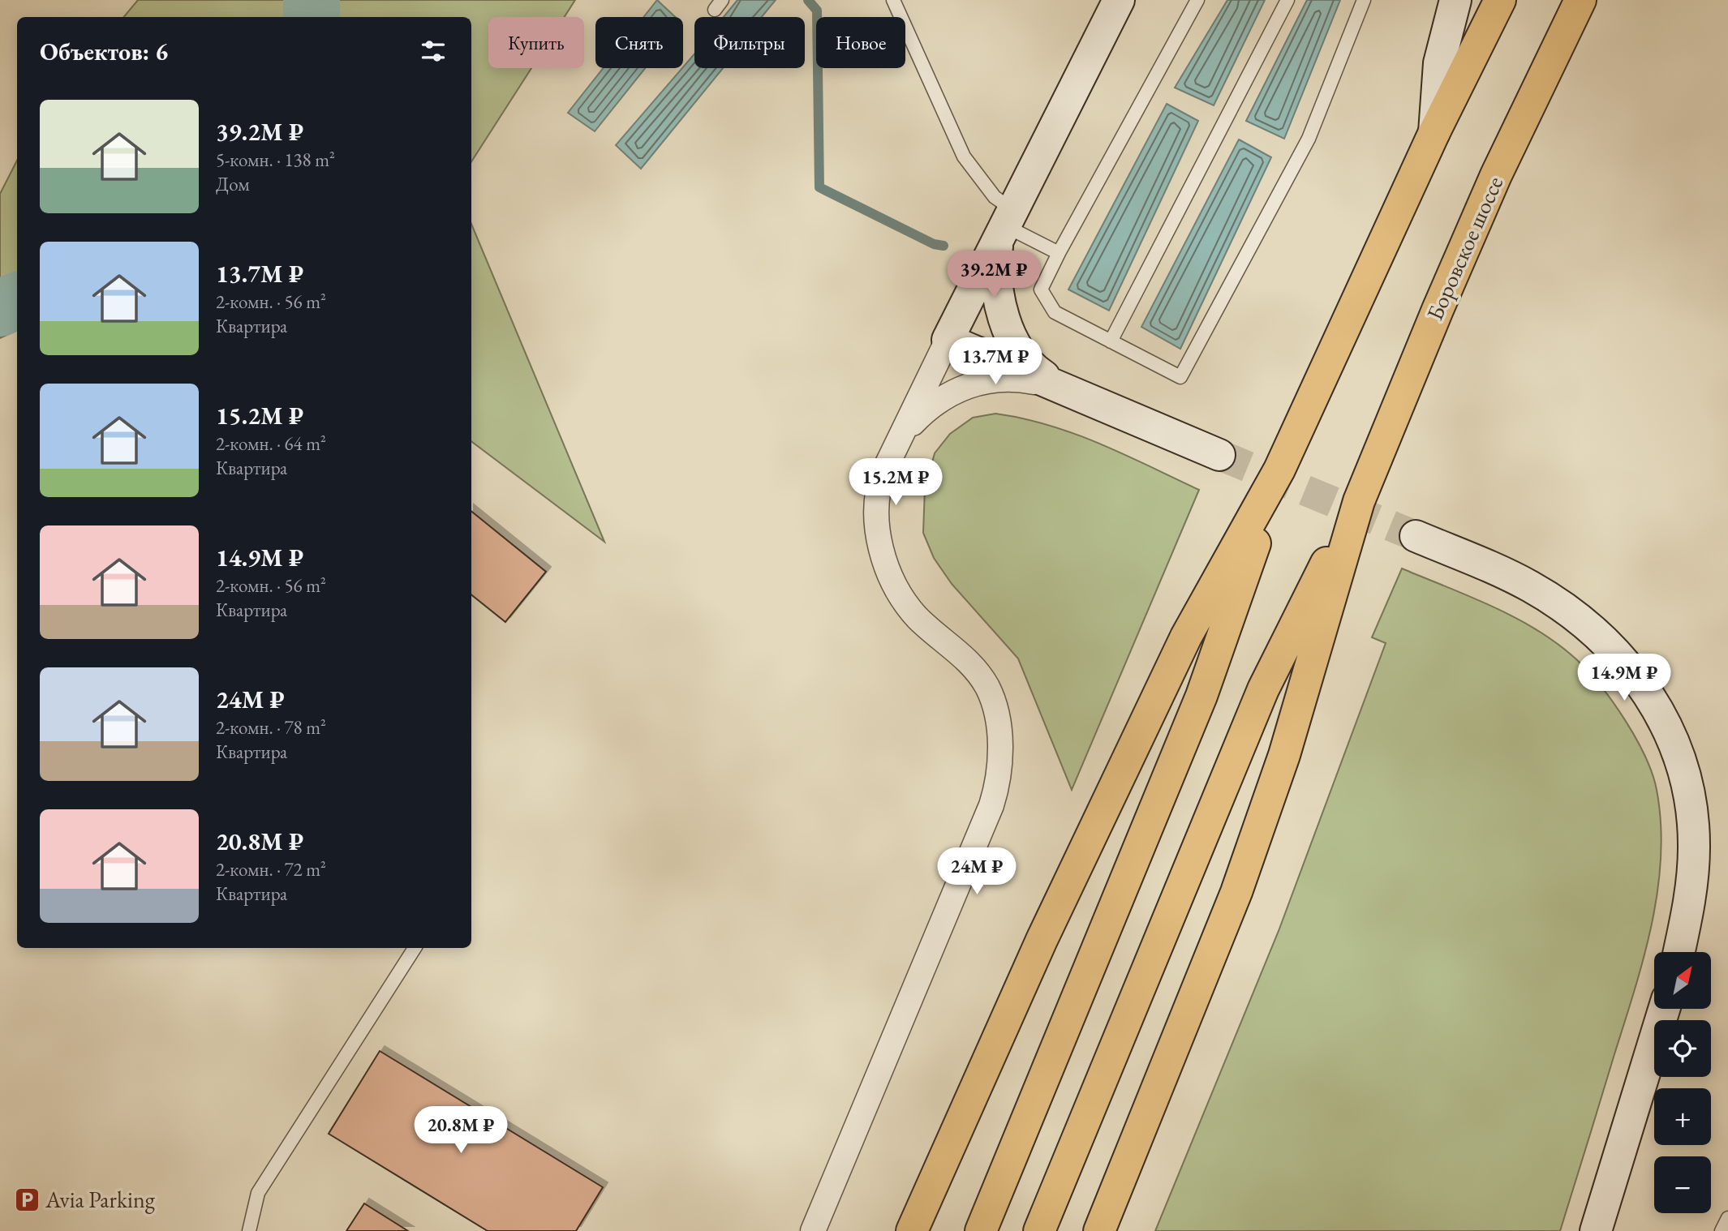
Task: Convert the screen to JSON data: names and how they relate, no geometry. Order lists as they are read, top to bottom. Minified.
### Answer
{"streets":{"main road":["Боровское шоссе"]},"places":{"parking":["Avia Parking"]},"north":"top right","page":{"chip":["Купить","Снять","Фильтры","Новое"],"heading":"Объектов: 6","list":[{"name":"39.2M ₽","note":"5-комн. · 138 m² · Дом"},{"name":"13.7M ₽","note":"2-комн. · 56 m² · Квартира"},{"name":"15.2M ₽","note":"2-комн. · 64 m² · Квартира"},{"name":"14.9M ₽","note":"2-комн. · 56 m² · Квартира"},{"name":"24M ₽","note":"2-комн. · 78 m² · Квартира"},{"name":"20.8M ₽","note":"2-комн. · 72 m² · Квартира"}],"price":["39.2M ₽","13.7M ₽","15.2M ₽","14.9M ₽","24M ₽","20.8M ₽"],"map_buttons":["+","−"]}}
